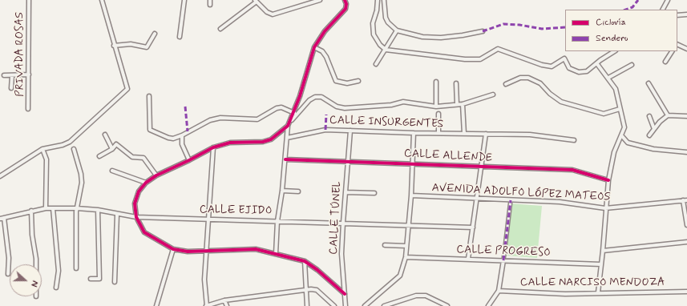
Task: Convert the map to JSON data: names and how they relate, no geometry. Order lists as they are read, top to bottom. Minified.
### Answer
{"streets":{"street":["PRIVADA ROSAS","CALLE INSURGENTES","CALLE ALLENDE","AVENIDA ADOLFO LÓPEZ MATEOS","CALLE EJIDO","CALLE TÚNEL","CALLE PROGRESO","CALLE NARCISO MENDOZA"]},"crossings":[["CALLE INSURGENTES","CALLE TÚNEL"],["CALLE ALLENDE","CALLE TÚNEL"],["CALLE EJIDO","CALLE TÚNEL"]],"legend":["Ciclovía","Sendero"],"north":"right"}
